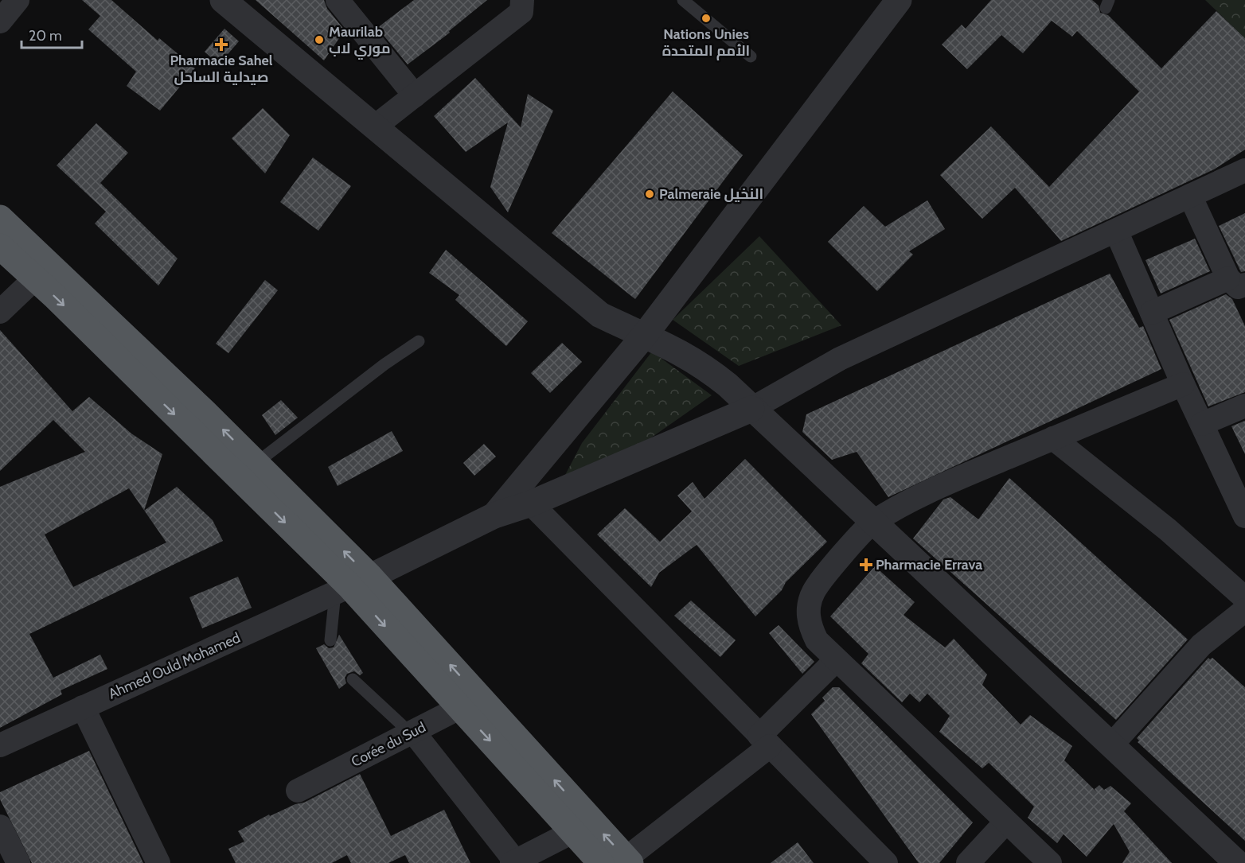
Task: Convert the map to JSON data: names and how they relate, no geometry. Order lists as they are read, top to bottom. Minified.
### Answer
{"streets":{"street":["Ahmed Ould Mohamed","Corée du Sud"]},"places":{"other":["Nations Unies الأمم المتحدة","Maurilab موري لاب","Palmeraie النخيل"],"health":["Pharmacie Sahel صيدلية الساحل","Pharmacie Errava"]},"scale_bar":"20 m"}
